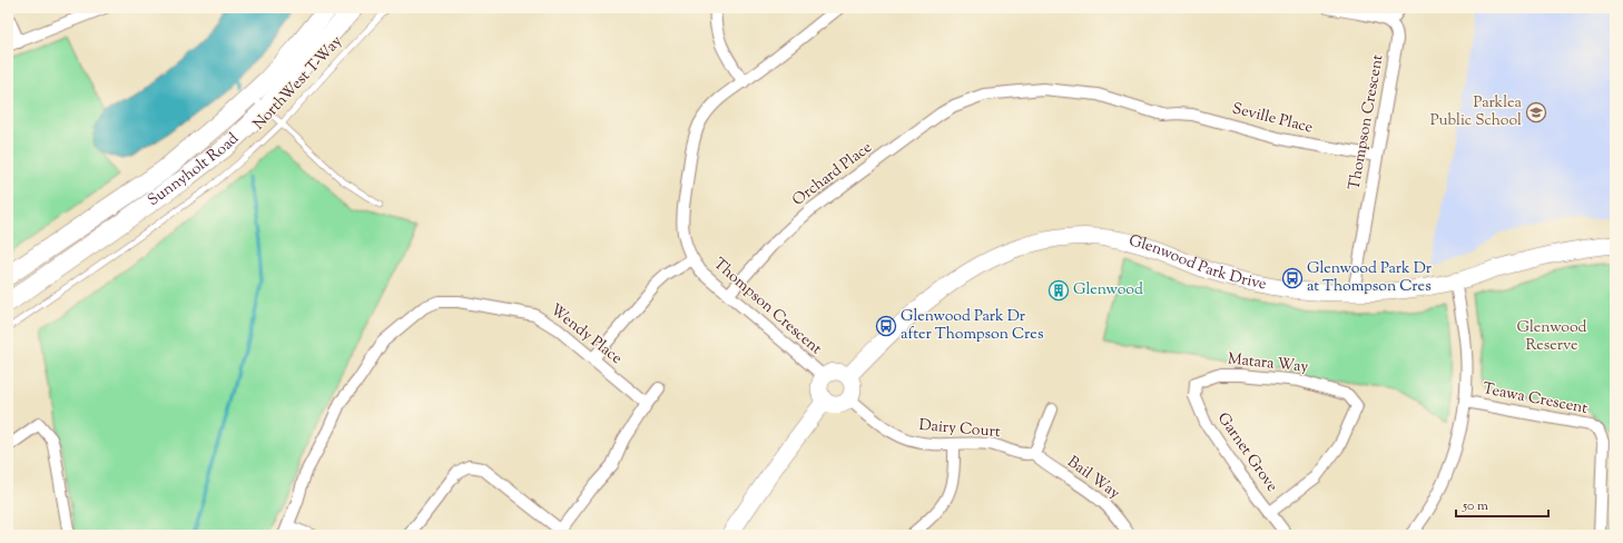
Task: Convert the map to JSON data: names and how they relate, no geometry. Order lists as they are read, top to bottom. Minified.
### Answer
{"streets":{"main road":["Sunnyholt Road"],"street":["Seville Place","Thompson Crescent","Orchard Place","Glenwood Park Drive","Wendy Place","Matara Way","Teawa Crescent","Dairy Court","Garnet Grove","Bail Way"],"lane":["NorthWest T-Way"]},"crossings":[["Seville Place","Thompson Crescent"],["Seville Place","Orchard Place"],["Thompson Crescent","Orchard Place"],["Thompson Crescent","Glenwood Park Drive"],["Thompson Crescent","Dairy Court"],["Glenwood Park Drive","Dairy Court"],["Matara Way","Garnet Grove"],["Dairy Court","Bail Way"]],"parks":["Glenwood Reserve"],"places":{"school or university":["Parklea Public School"],"bus stop":["Glenwood Park Dr at Thompson Cres","Glenwood Park Dr after Thompson Cres"],"building":["Glenwood"]},"scale_bar":"50 m"}
